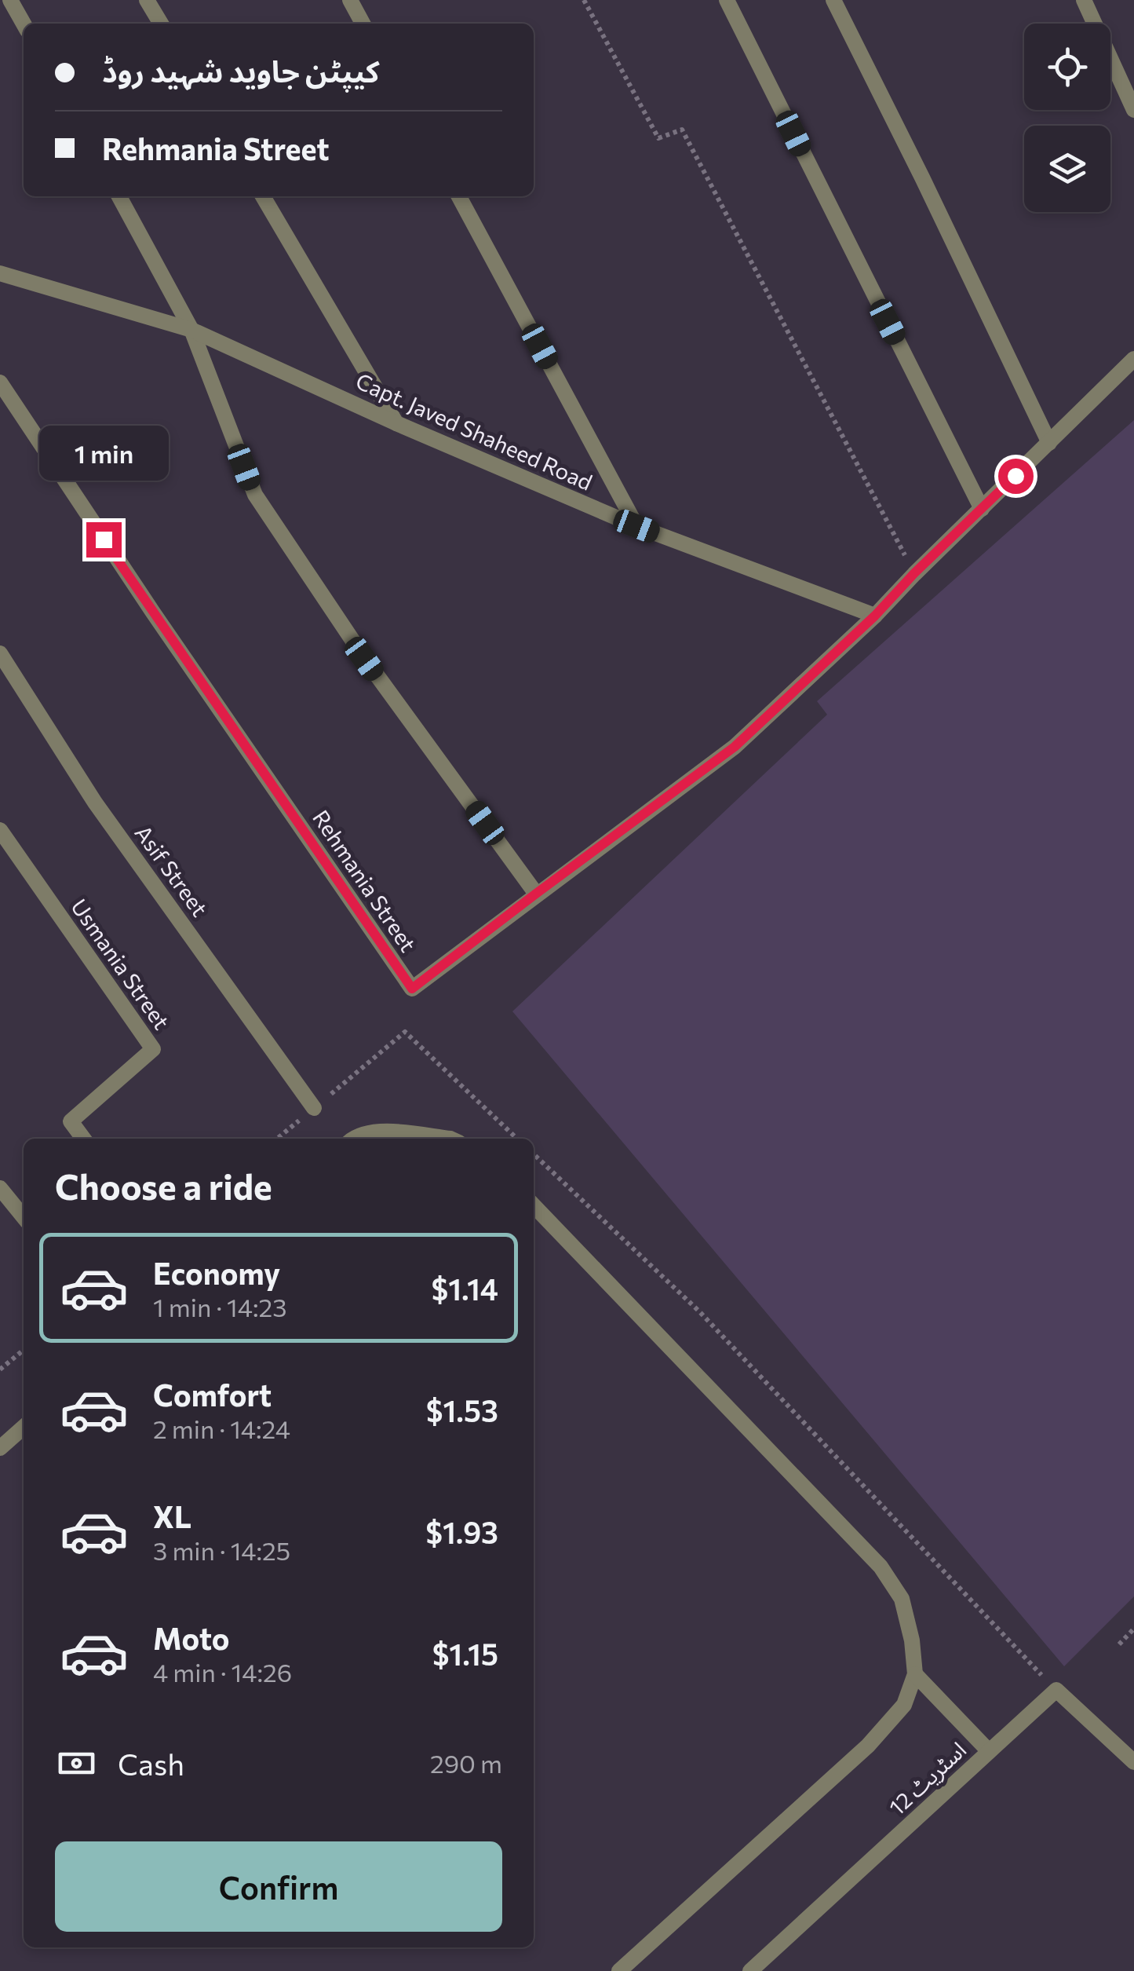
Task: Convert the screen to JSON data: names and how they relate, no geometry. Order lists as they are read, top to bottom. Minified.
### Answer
{"streets":{"street":["Capt. Javed Shaheed Road","Asif Street","Rehmania Street","Usmania Street","اسٹریٹ 12"]},"crossings":[["Capt. Javed Shaheed Road","Rehmania Street"]],"page":{"banner":["کیپٹن جاوید شہید روڈ","Rehmania Street"],"bubble":"1 min","heading":"Choose a ride","list":[{"name":"Economy","note":"1 min · 14:23","value":"$1.14"},{"name":"Comfort","note":"2 min · 14:24","value":"$1.53"},{"name":"XL","note":"3 min · 14:25","value":"$1.93"},{"name":"Moto","note":"4 min · 14:26","value":"$1.15"}],"pay":["Cash","290 m"],"buttons":"Confirm"}}
